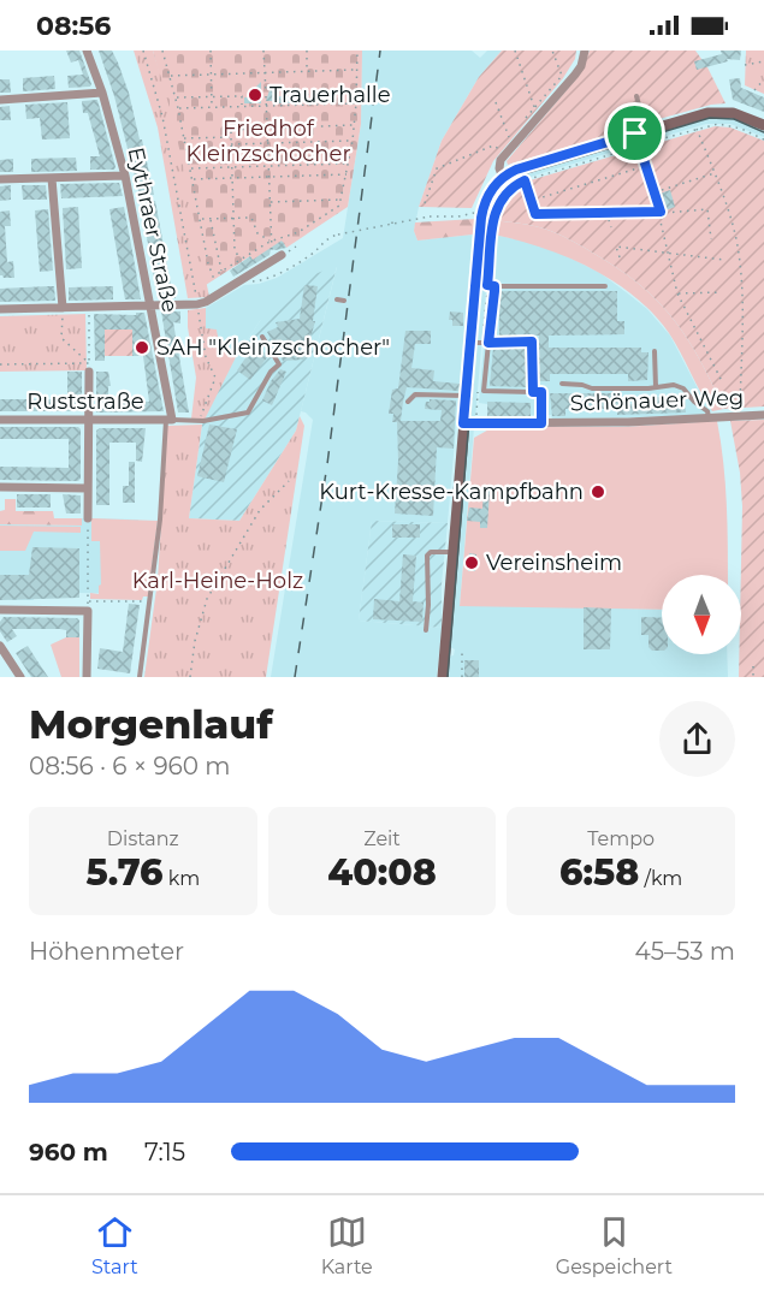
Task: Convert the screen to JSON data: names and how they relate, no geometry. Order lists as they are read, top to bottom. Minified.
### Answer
{"streets":{"street":["Eythraer Straße","Schönauer Weg","Ruststraße"]},"crossings":[["Eythraer Straße","Ruststraße"]],"parks":["Friedhof Kleinzschocher","Karl-Heine-Holz"],"places":["Trauerhalle","SAH \"Kleinzschocher\"","Kurt-Kresse-Kampfbahn","Vereinsheim"],"north":"bottom","page":{"status":"08:56","heading":["Morgenlauf","08:56 · 6 × 960 m"],"stats":[["Distanz","5.76 km"],["Zeit","40:08"],["Tempo","6:58 /km"]],"chart":["Höhenmeter","45–53 m"],"list":[{"name":"960 m","note":"7:15"}],"tabs":["Start","Karte","Gespeichert"]}}
